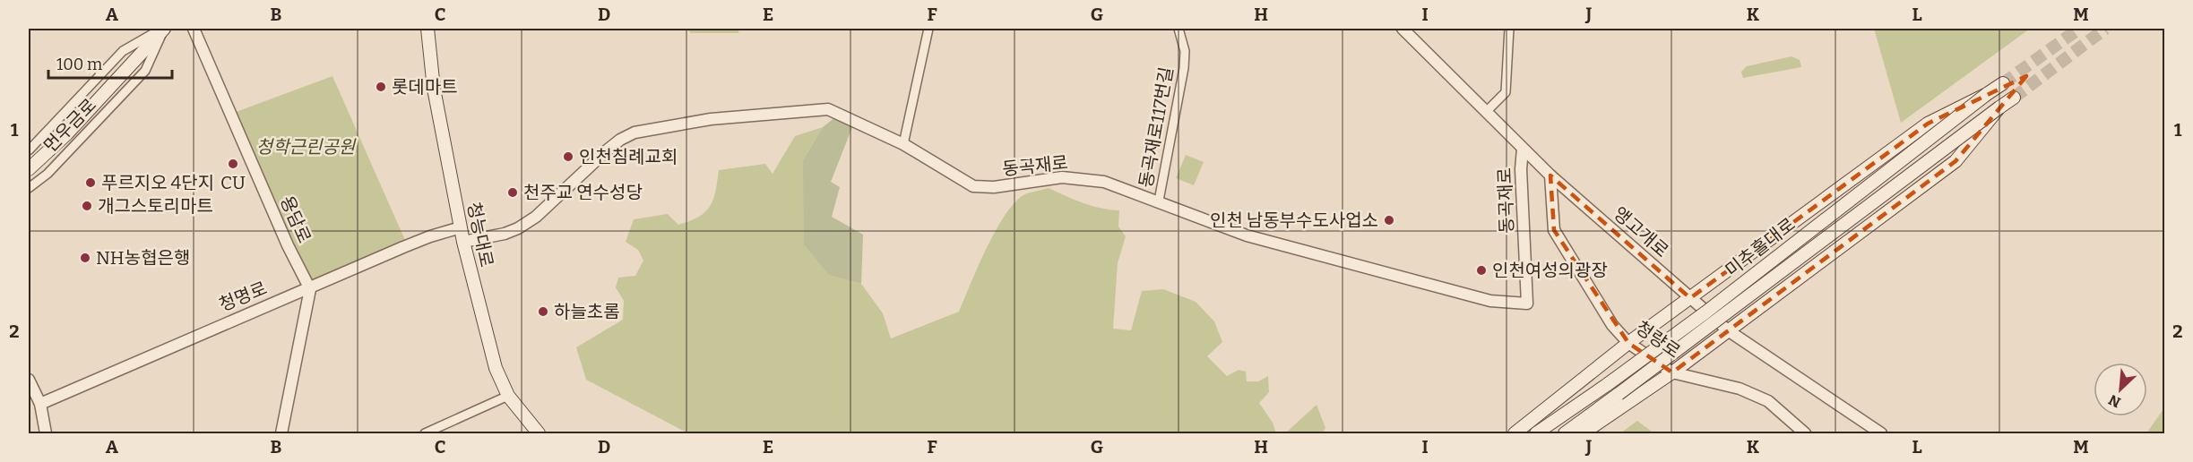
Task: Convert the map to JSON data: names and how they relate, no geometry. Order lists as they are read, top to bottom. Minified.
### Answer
{"streets":{"main road":["먼우금로","청능대로","미추홀대로"],"street":["동곡재로117번길","동곡재로","용담로","앵고개로","청명로","청량로"]},"crossings":[["동곡재로117번길","동곡재로"],["동곡재로","앵고개로"],["동곡재로","청능대로"],["용담로","청명로"],["앵고개로","청량로"],["청능대로","청명로"]],"parks":["청학근린공원"],"places":["롯데마트","인천침례교회","CU","푸르지오 4단지","천주교 연수성당","개그스토리마트","인천 남동부수도사업소","NH농협은행","인천여성의광장","하늘초롬"],"scale_bar":"100 m","north":"bottom left","grid":{"columns":["A","B","C","D","E","F","G","H","I","J","K","L","M"],"rows":["1","2"]}}
